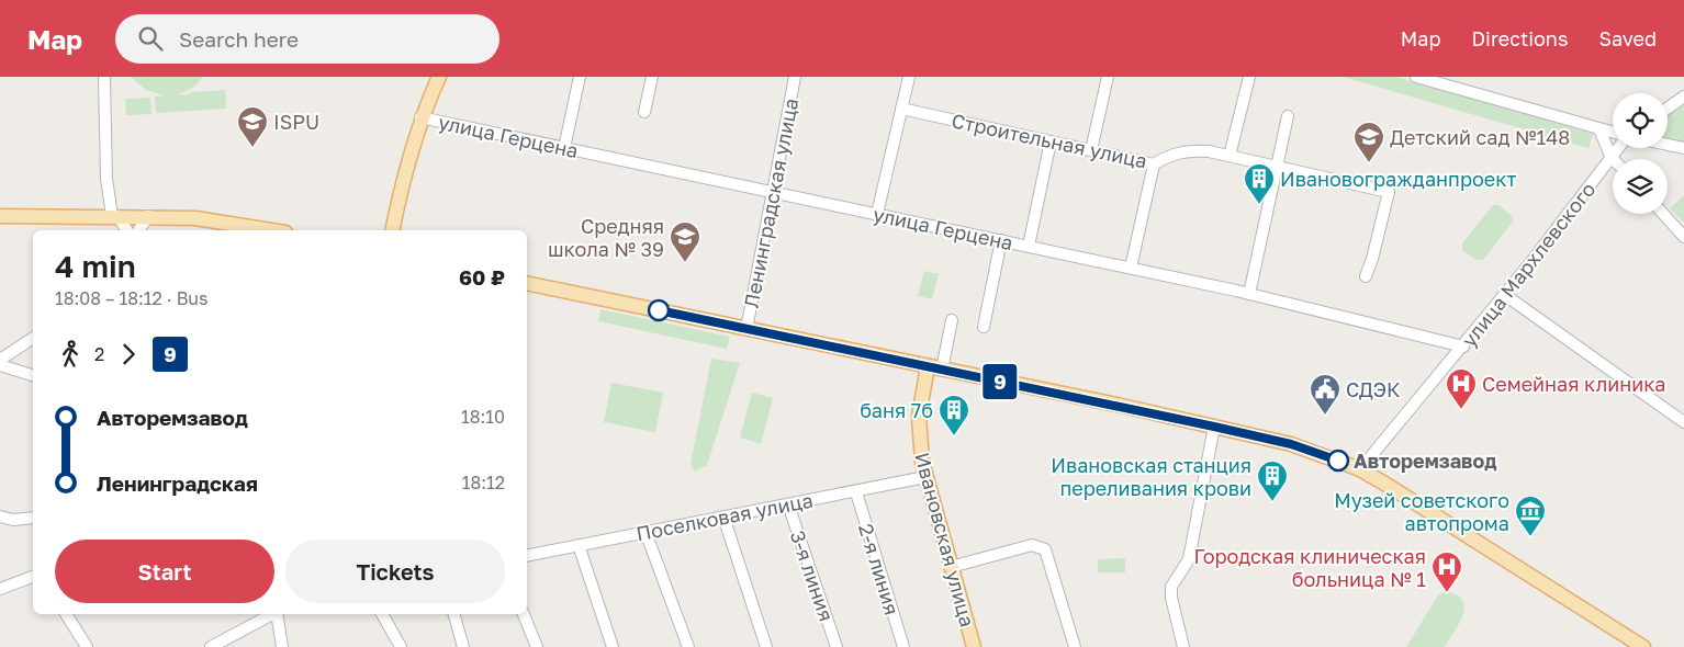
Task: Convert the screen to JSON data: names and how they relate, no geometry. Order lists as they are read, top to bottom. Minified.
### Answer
{"streets":{"main road":["Ивановская улица"],"street":["улица Герцена","Строительная улица","Ленинградская улица","улица Мархлевского","Поселковая улица","2-я линия","3-я линия"]},"crossings":[["улица Герцена","Ленинградская улица"],["улица Герцена","улица Мархлевского"],["Поселковая улица","Ивановская улица"],["Поселковая улица","2-я линия"],["Поселковая улица","3-я линия"]],"places":{"school or university":["ISPU","Детский сад №148","Средняя школа № 39"],"building":["Ивановогражданпроект","баня 7б","Ивановская станция переливания крови"],"hospital":["Семейная клиника","Городская клиническая больница № 1"],"public building":["СДЭК"],"other":["Авторемзавод"],"museum":["Музей советского автопрома"]},"lines":["bus line 9"],"page":{"header":"Map","search":"Search here","nav":["Map","Directions","Saved"],"on_map":"9","heading":["4 min","18:08 – 18:12 · Bus","60 ₽"],"legs":["2","9"],"list":[{"name":"Авторемзавод","value":"18:10"},{"name":"Ленинградская","value":"18:12"}],"buttons":["Start","Tickets"]}}
